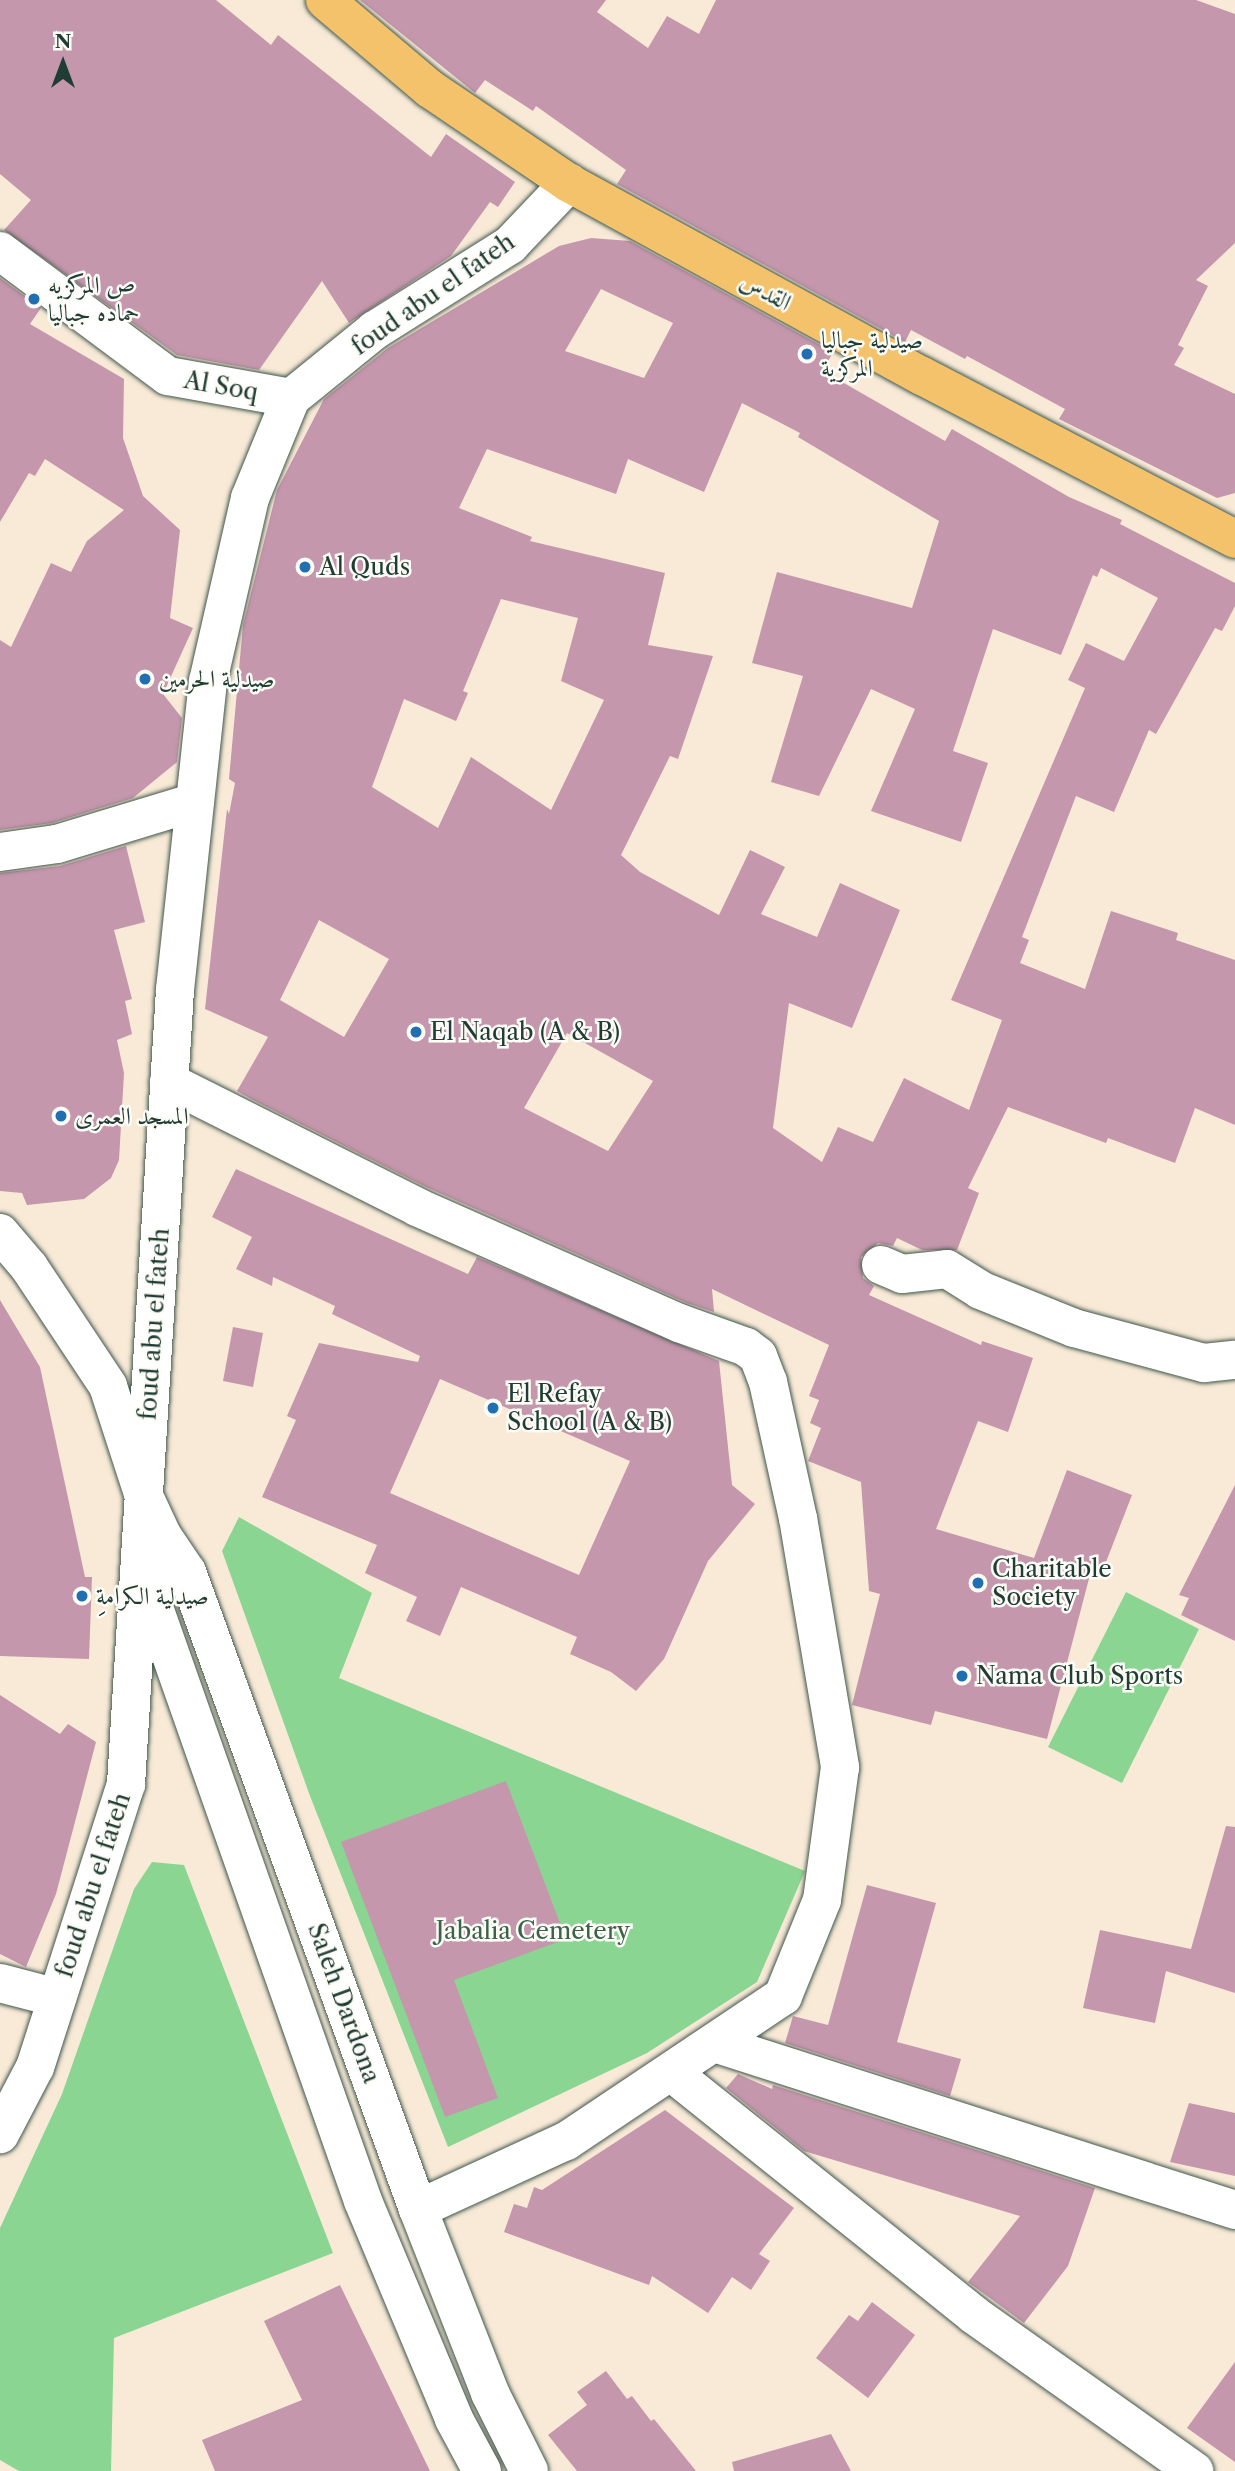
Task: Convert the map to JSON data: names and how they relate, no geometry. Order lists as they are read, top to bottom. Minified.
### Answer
{"streets":{"main road":["القدس"],"street":["foud abu el fateh","Al Soq","Saleh Dardona"]},"crossings":[["القدس","foud abu el fateh"],["foud abu el fateh","Al Soq"],["foud abu el fateh","Saleh Dardona"]],"parks":["Jabalia Cemetery"],"places":["ص المركزيه حماده جباليا","صيدلية جباليا المركزية","Al Quds","صيدلية الحرمين","El Naqab (A & B)","المسجد العمرى","El Refay School (A & B)","Charitable Society","ِِصيدلية الكرامة","Nama Club Sports"],"north":"top"}
